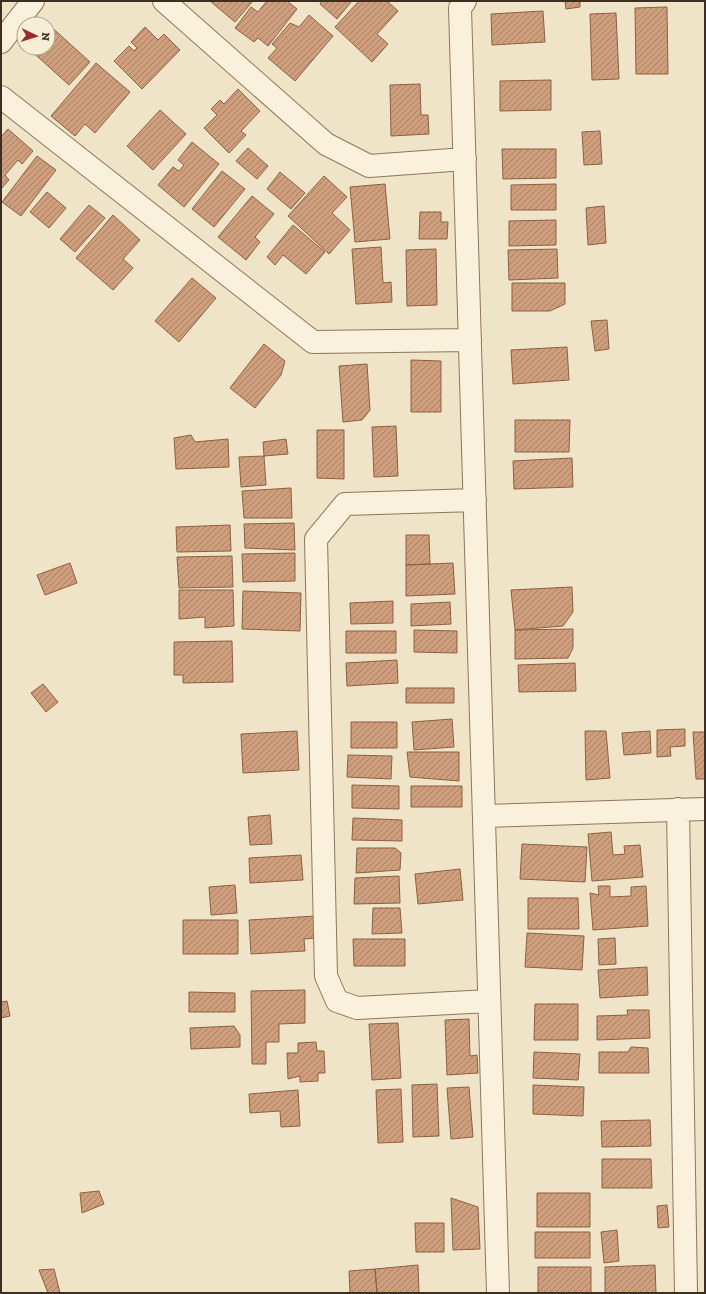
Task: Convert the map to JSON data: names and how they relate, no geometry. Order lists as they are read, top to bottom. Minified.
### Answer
{"north":"right"}
